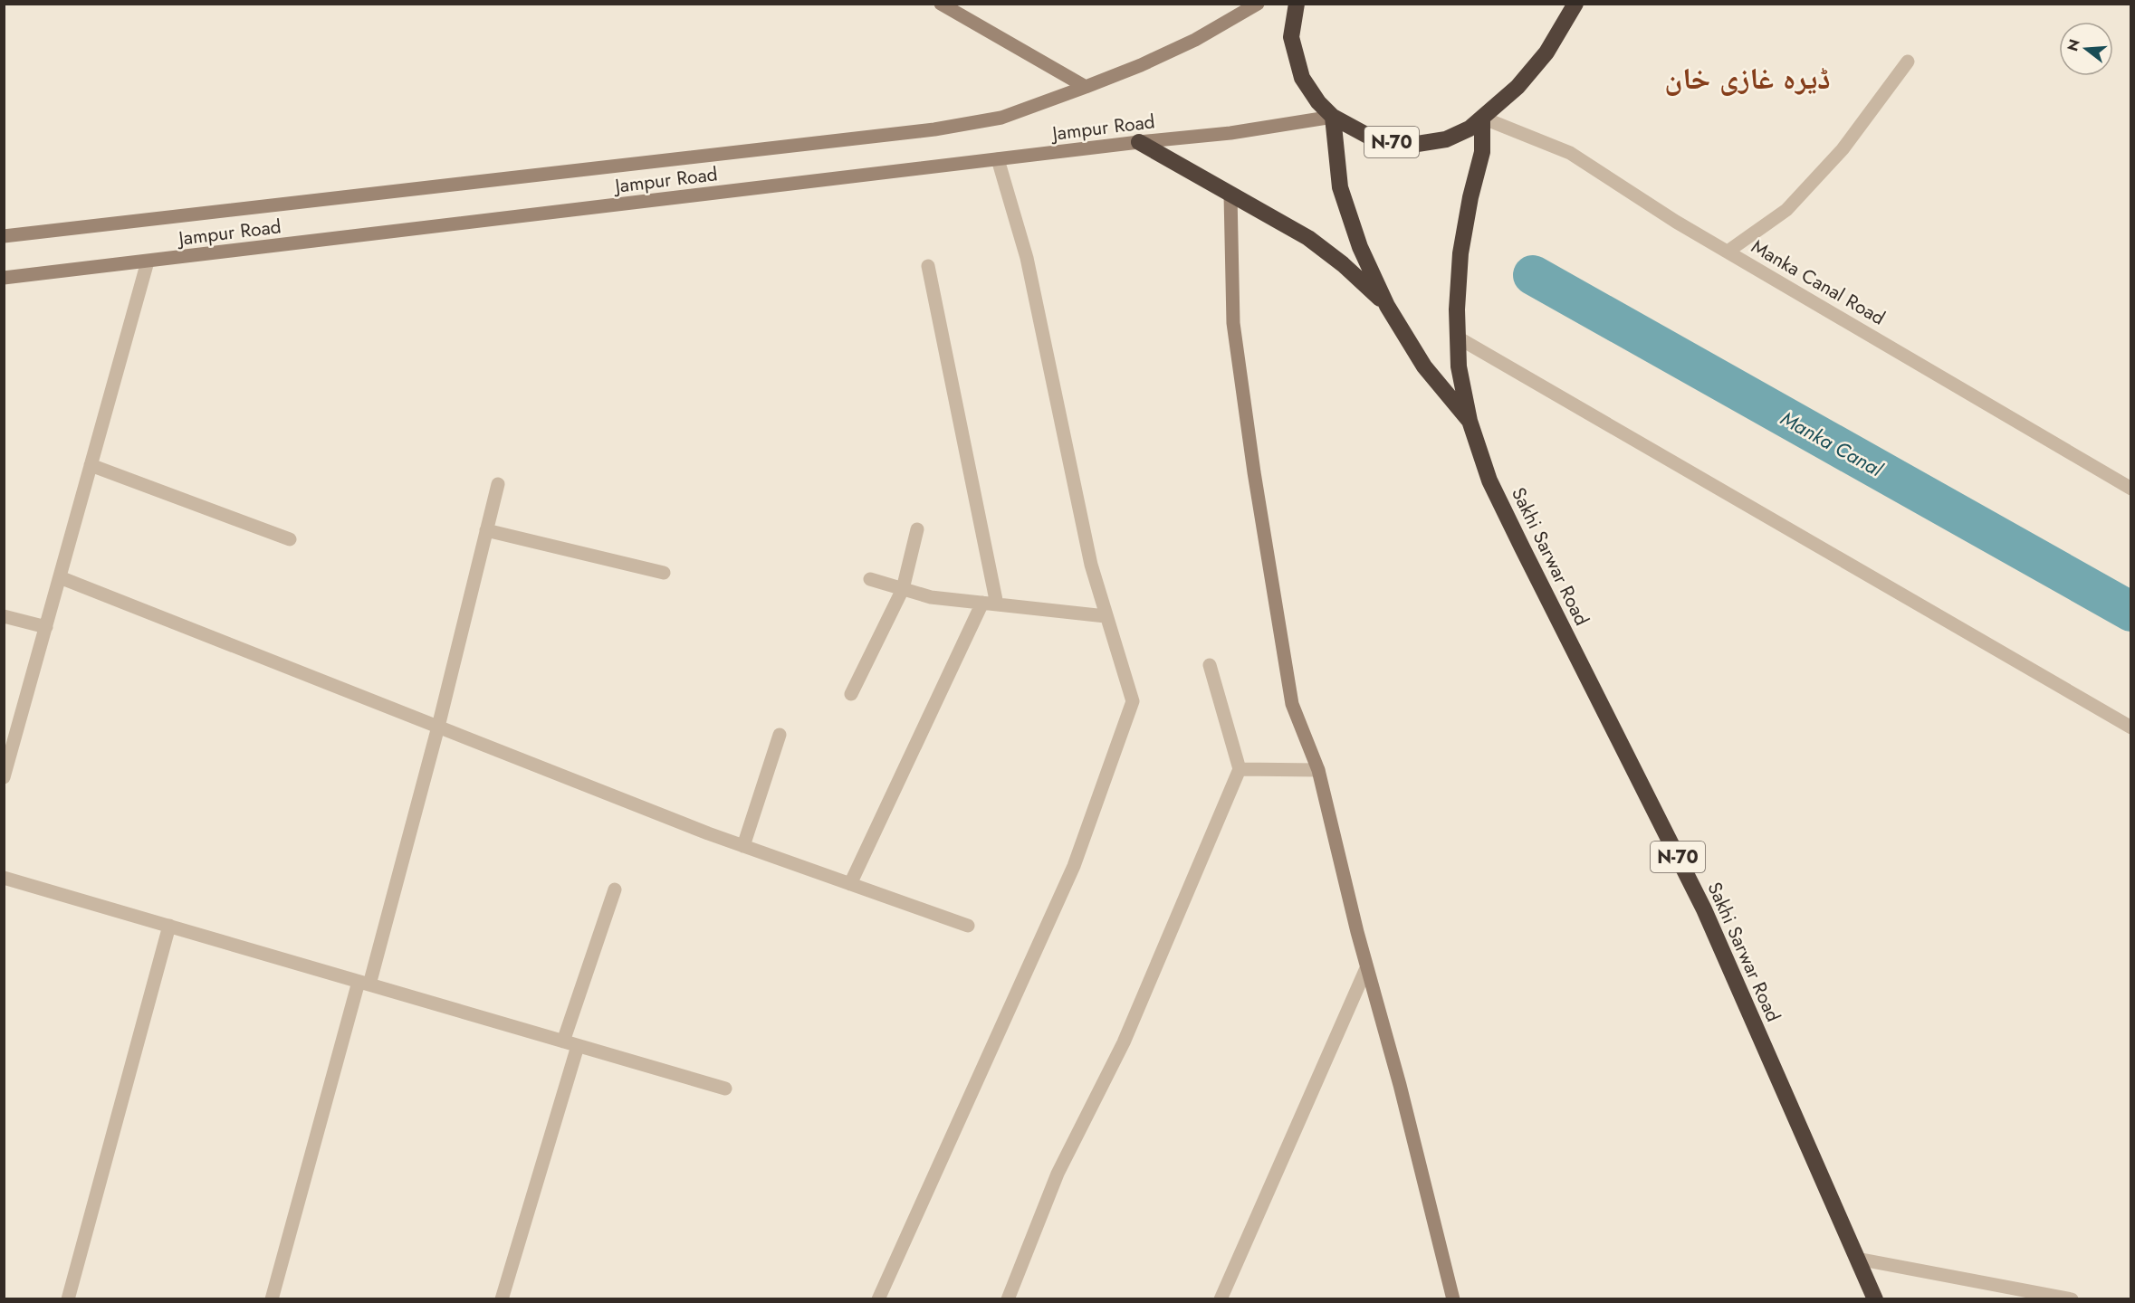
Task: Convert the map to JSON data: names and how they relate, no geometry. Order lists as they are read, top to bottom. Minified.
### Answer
{"streets":{"highway":["N-70","Sakhi Sarwar Road"],"main road":["Jampur Road"],"street":["Manka Canal Road"]},"crossings":[["Jampur Road","N-70"],["Jampur Road","Sakhi Sarwar Road"],["N-70","Manka Canal Road"],["N-70","Sakhi Sarwar Road"],["Manka Canal Road","Sakhi Sarwar Road"]],"districts":["ڈیرہ غازی خان"],"water":["Manka Canal"],"north":"left"}
